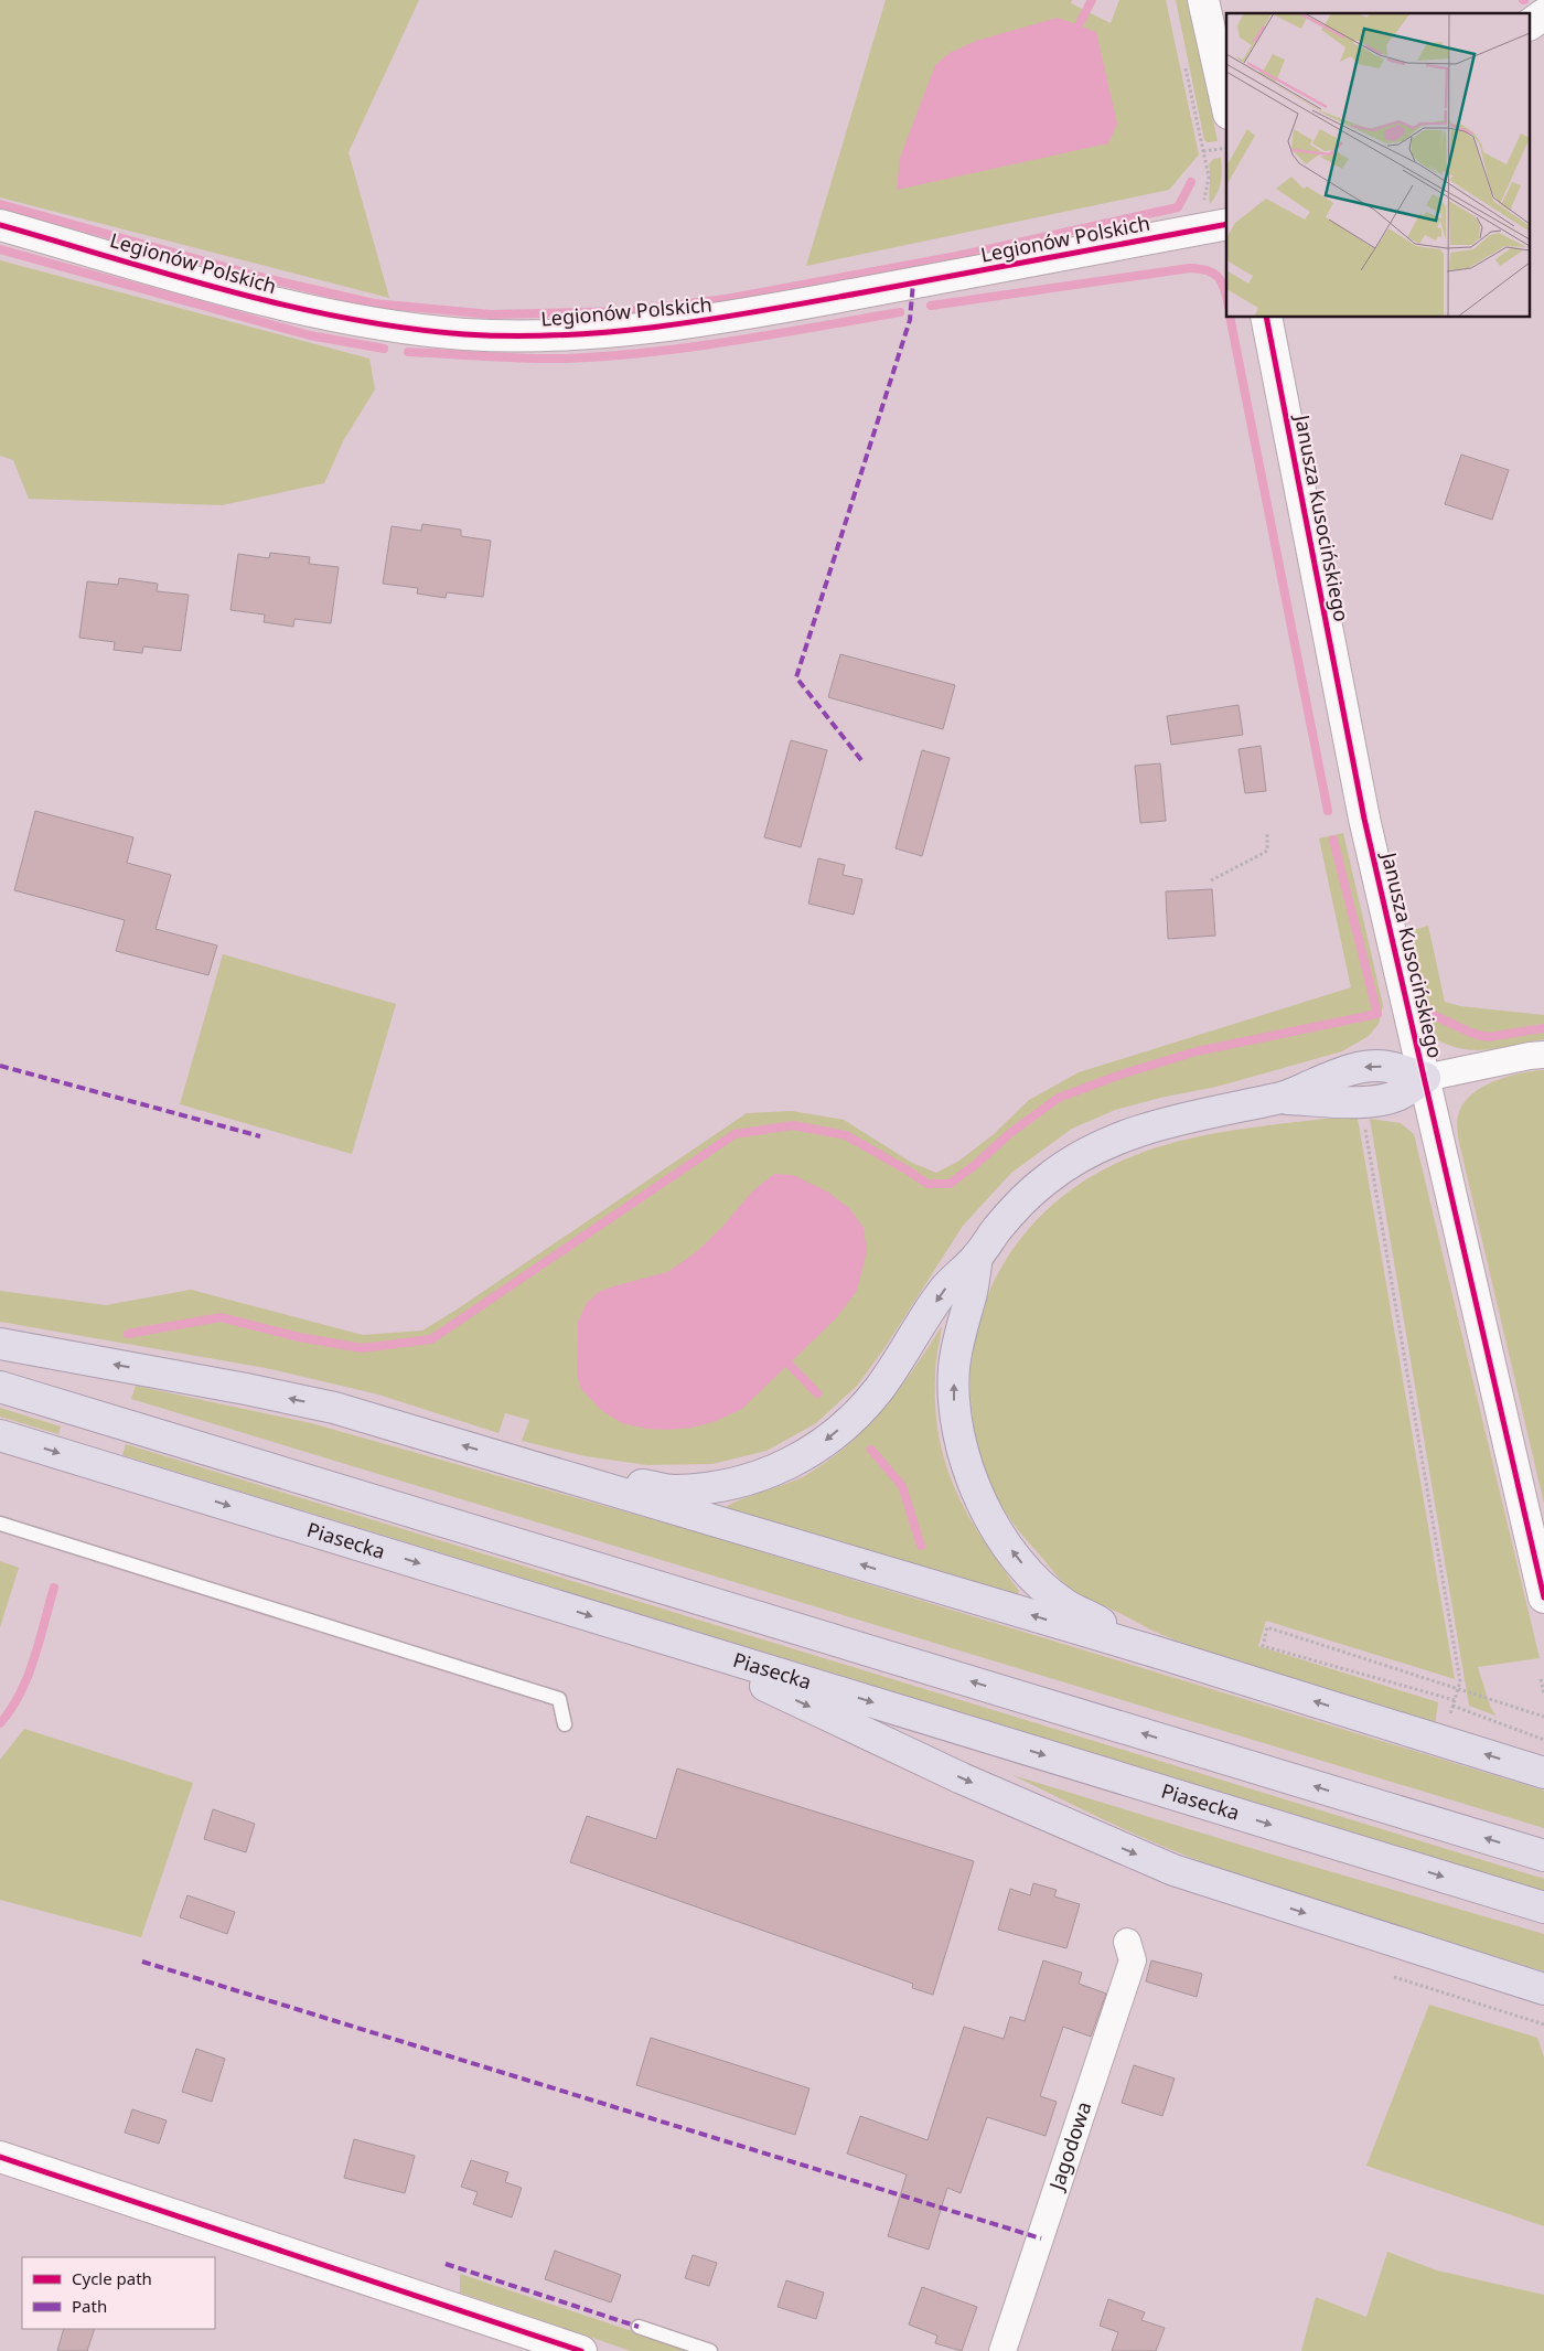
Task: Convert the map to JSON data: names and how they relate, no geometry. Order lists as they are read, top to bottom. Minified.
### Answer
{"streets":{"highway":["Piasecka"],"street":["Legionów Polskich","Janusza Kusocińskiego","Jagodowa"]},"legend":["Cycle path","Path"]}
